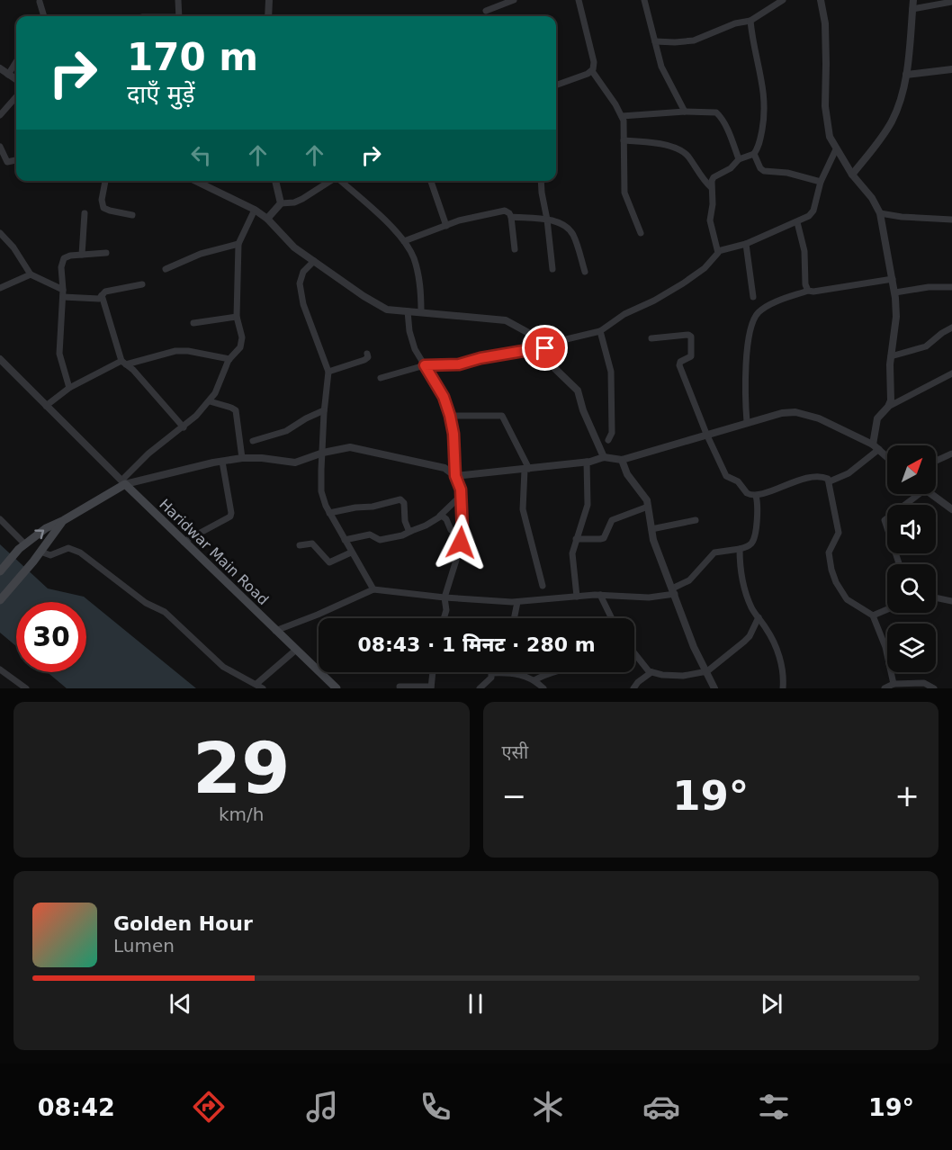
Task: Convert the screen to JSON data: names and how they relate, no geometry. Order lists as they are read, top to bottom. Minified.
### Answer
{"streets":{"main road":["Haridwar Main Road"]},"north":"top right","page":{"turn":["170 m","दाएँ मुड़ें"],"limit":"30","trip":"08:43 · 1 मिनट · 280 m","tile":[["29","km/h"],"एसी"],"heat":["−","19°","+"],"song":["Golden Hour","Lumen"],"tabs":["08:42","19°"]}}
